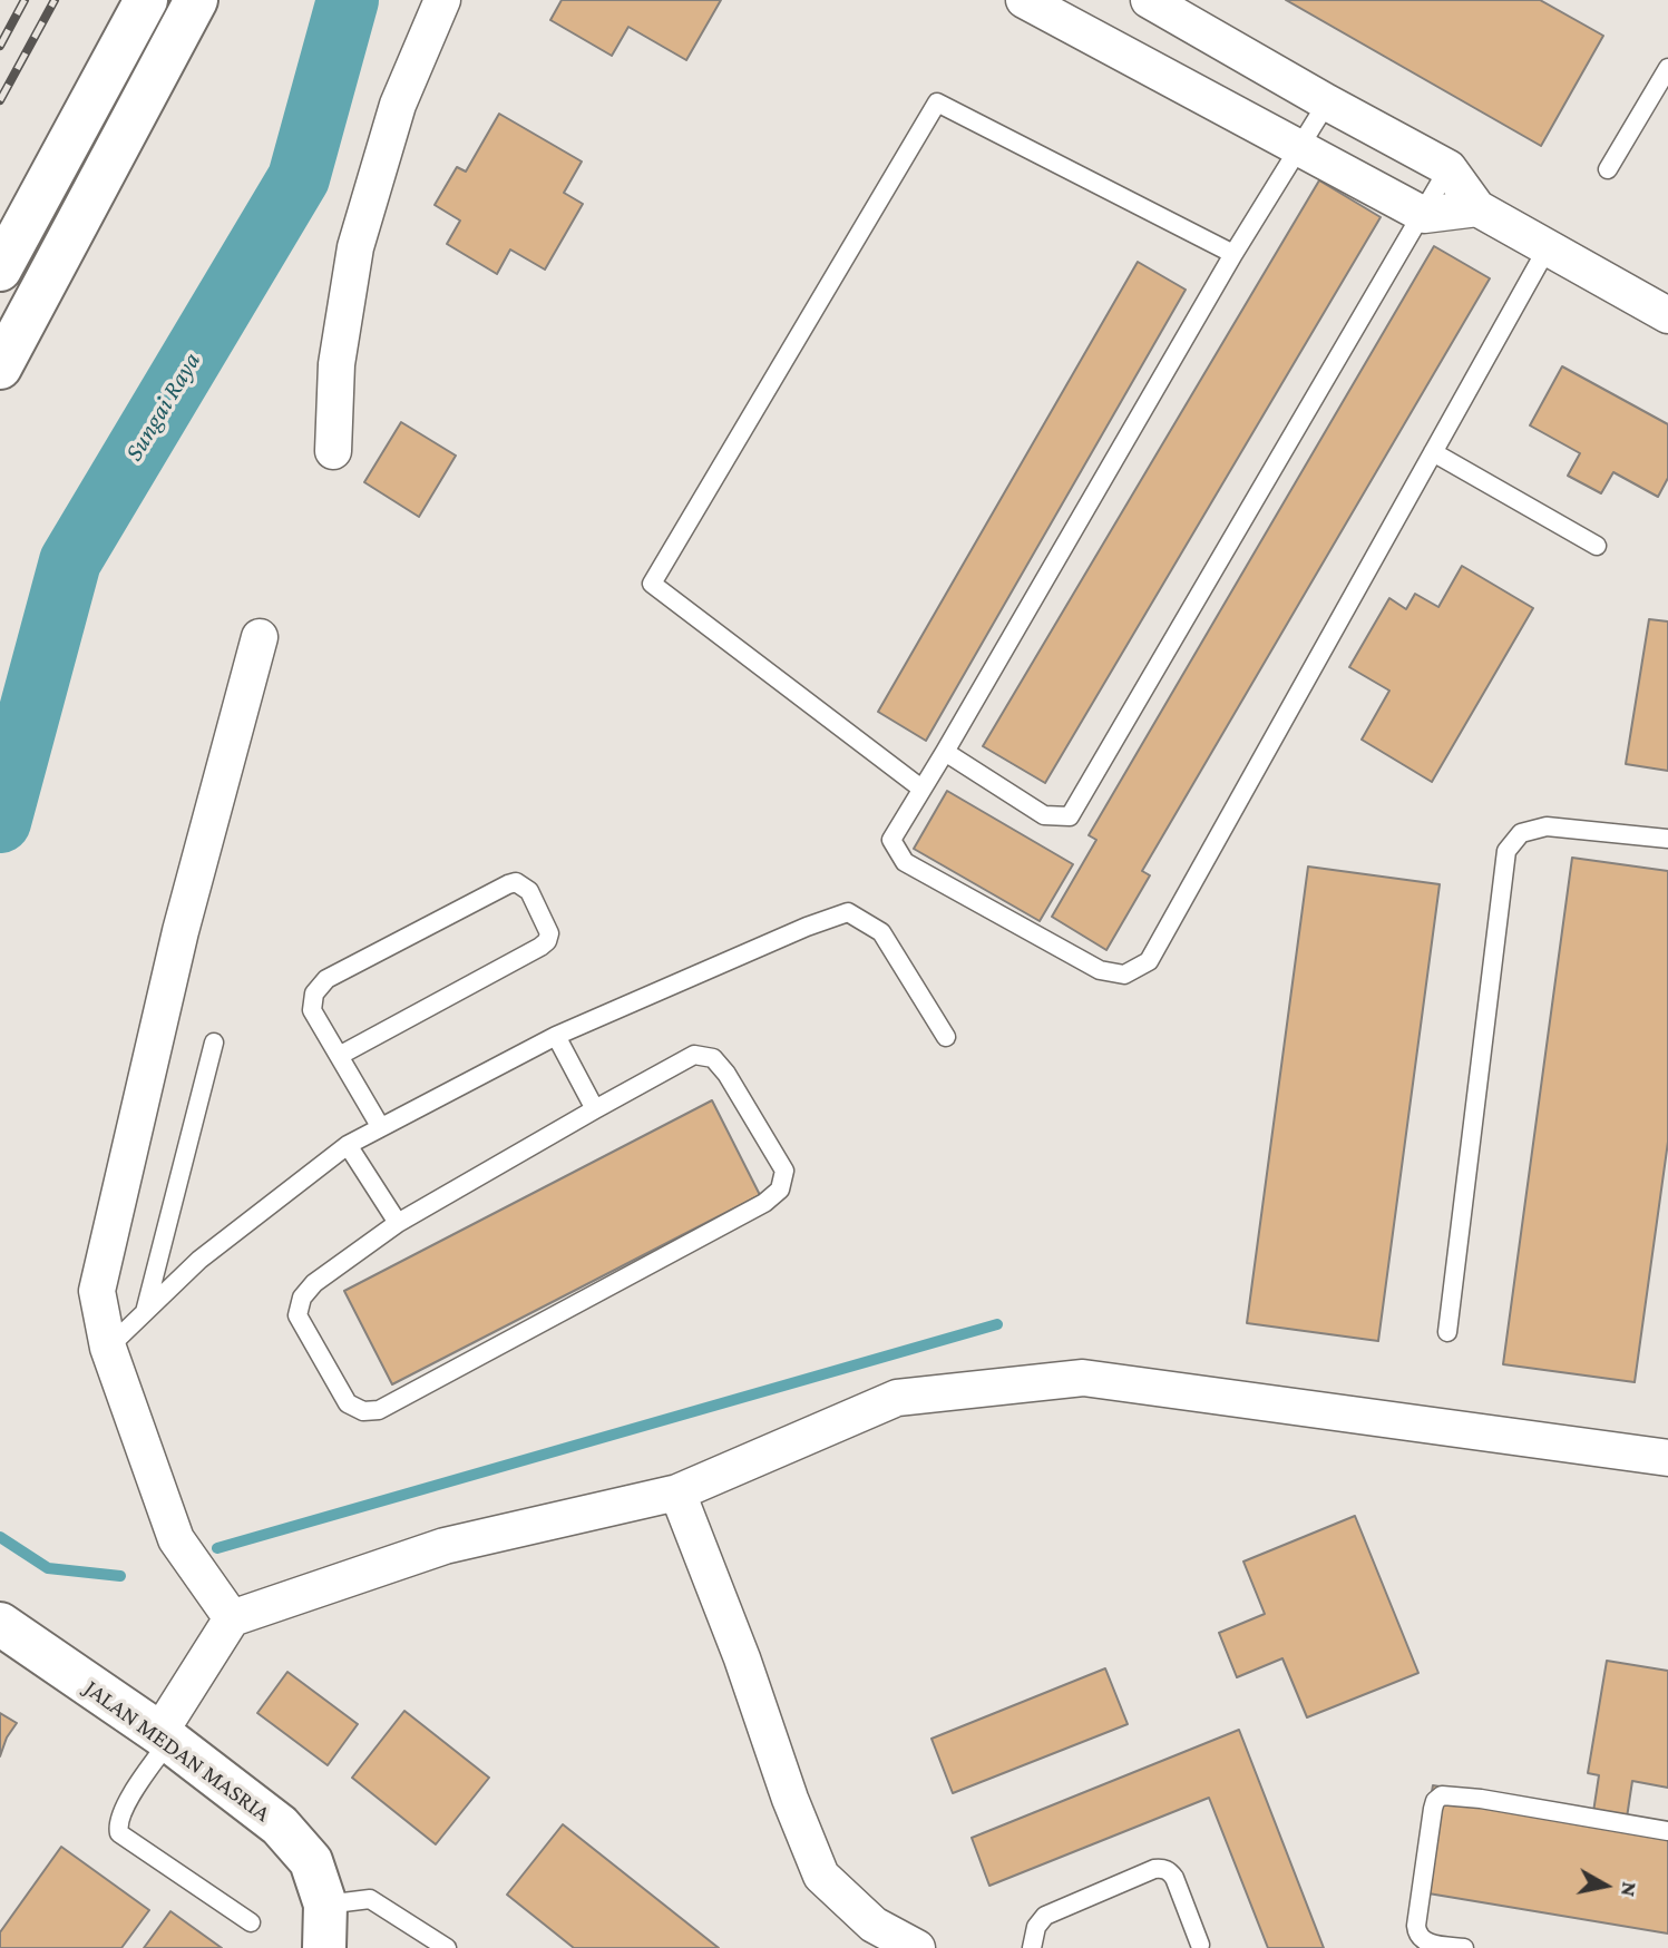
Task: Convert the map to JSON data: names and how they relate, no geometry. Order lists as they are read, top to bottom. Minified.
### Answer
{"streets":{"main road":["JALAN MEDAN MASRIA"]},"water":["Sungai Raya"],"north":"right"}
